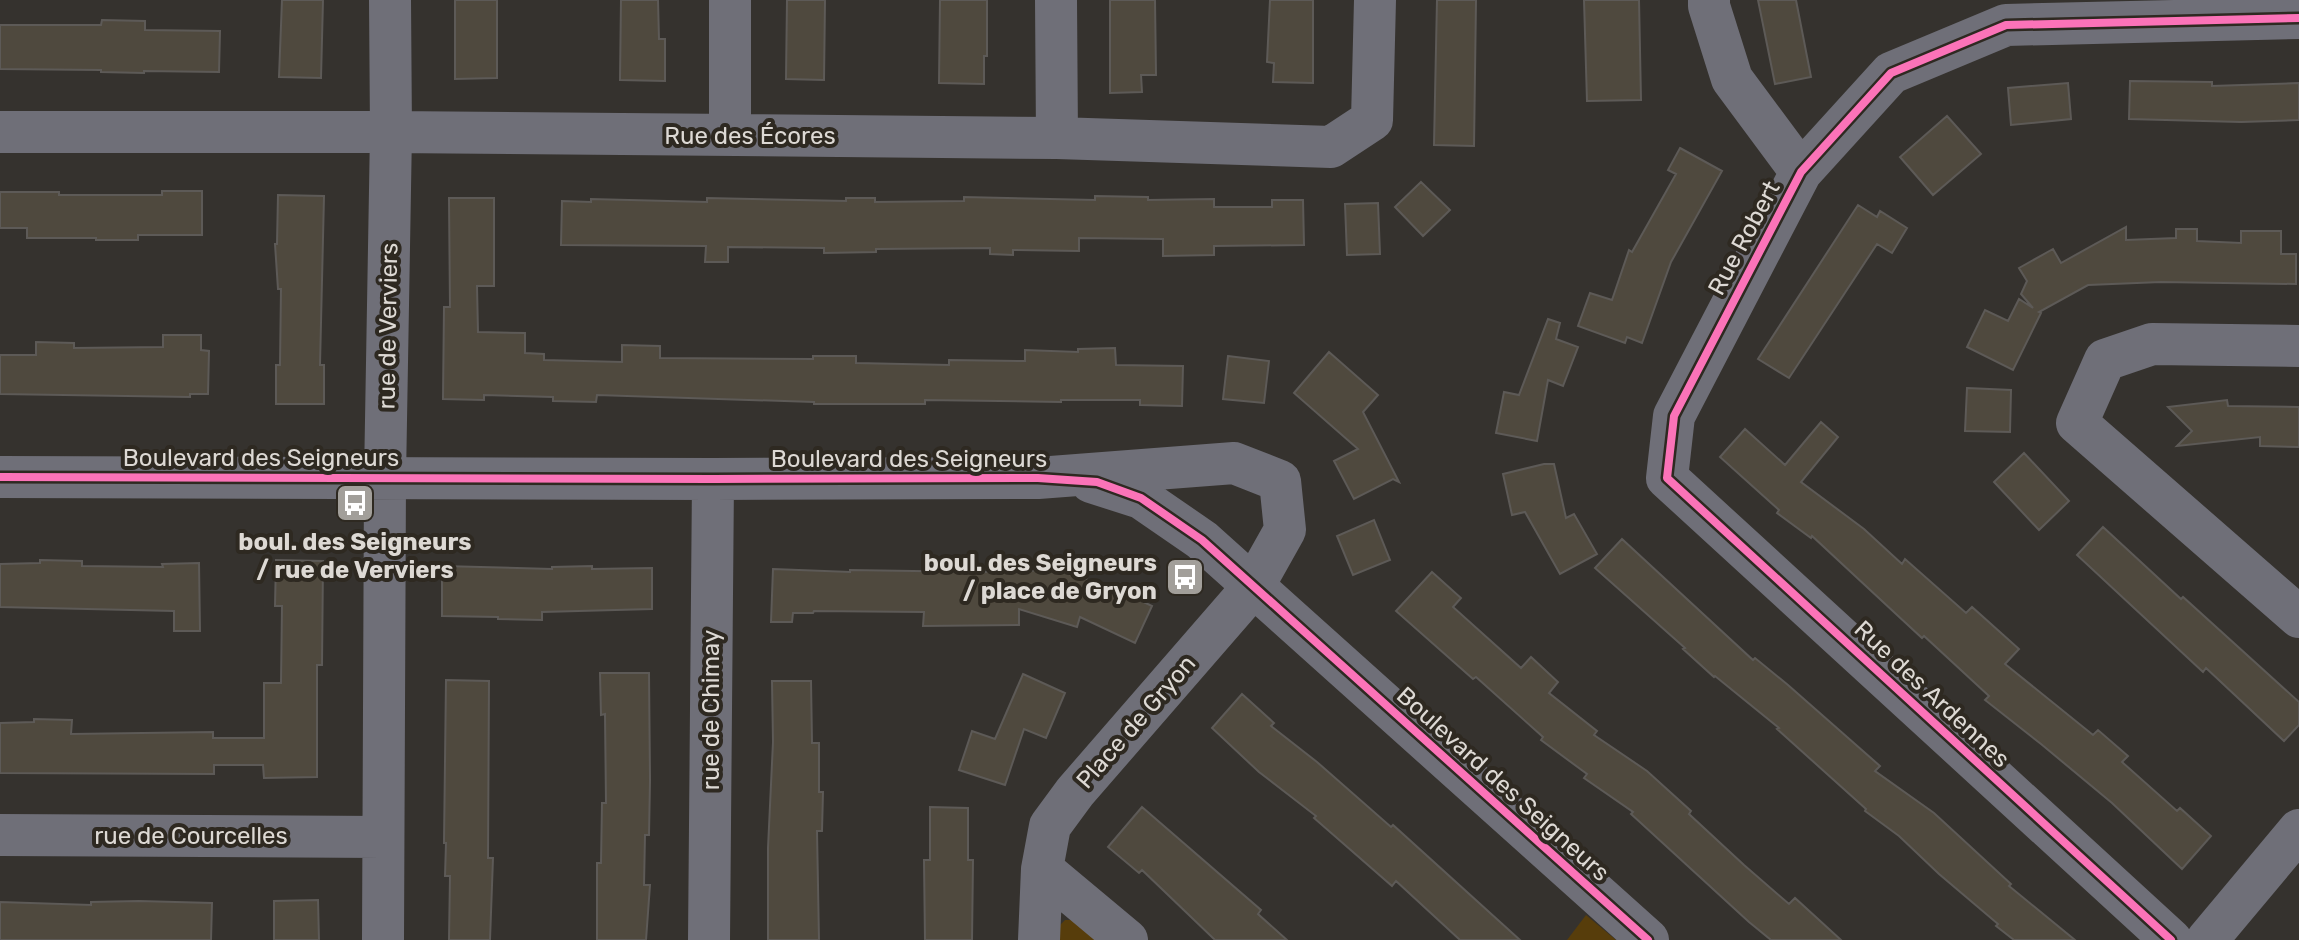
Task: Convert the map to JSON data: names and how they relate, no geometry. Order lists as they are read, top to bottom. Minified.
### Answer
{"streets":{"street":["Rue des Écores","Rue Robert","rue de Verviers","Boulevard des Seigneurs","Rue des Ardennes","rue de Chimay","Place de Gryon","rue de Courcelles"]},"crossings":[["Rue des Écores","rue de Verviers"],["Rue Robert","Rue des Ardennes"],["rue de Verviers","Boulevard des Seigneurs"],["rue de Verviers","rue de Courcelles"],["Boulevard des Seigneurs","rue de Chimay"],["Boulevard des Seigneurs","Place de Gryon"]],"places":{"bus stop":["boul. des Seigneurs / rue de Verviers","boul. des Seigneurs / place de Gryon"]}}
